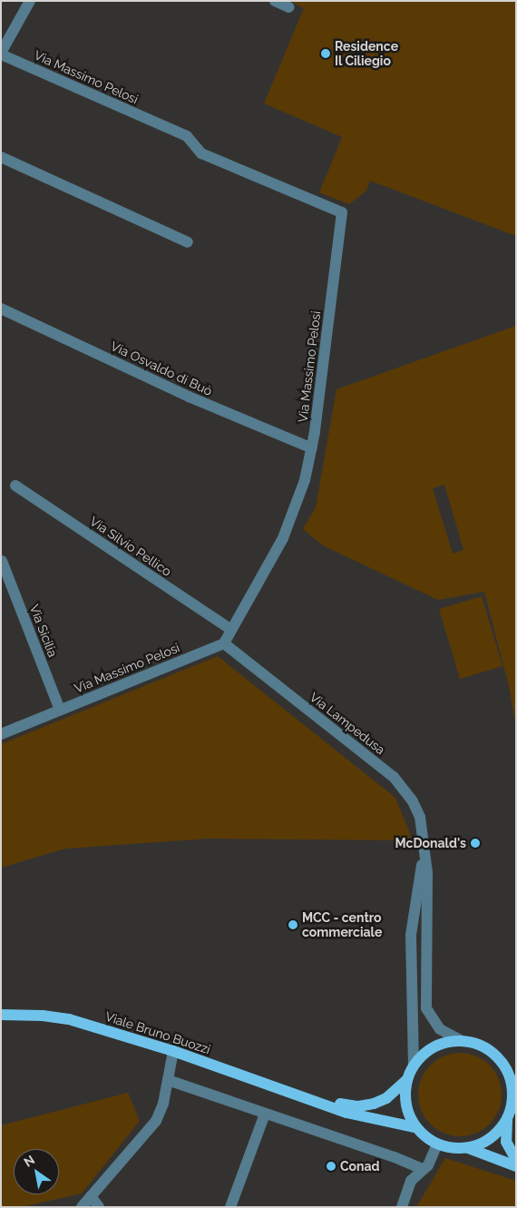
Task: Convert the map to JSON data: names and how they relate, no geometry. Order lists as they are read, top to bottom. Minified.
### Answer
{"streets":{"main road":["Viale Bruno Buozzi"],"street":["Via Massimo Pelosi","Via Osvaldo di Buò","Via Silvio Pellico","Via Sicilia","Via Lampedusa"]},"crossings":[["Via Massimo Pelosi","Via Osvaldo di Buò"],["Via Massimo Pelosi","Via Silvio Pellico"],["Via Massimo Pelosi","Via Sicilia"],["Via Massimo Pelosi","Via Lampedusa"],["Via Lampedusa","Viale Bruno Buozzi"]],"places":["Residence Il Ciliegio","McDonald's","MCC - centro commerciale","Conad"],"north":"top left"}
